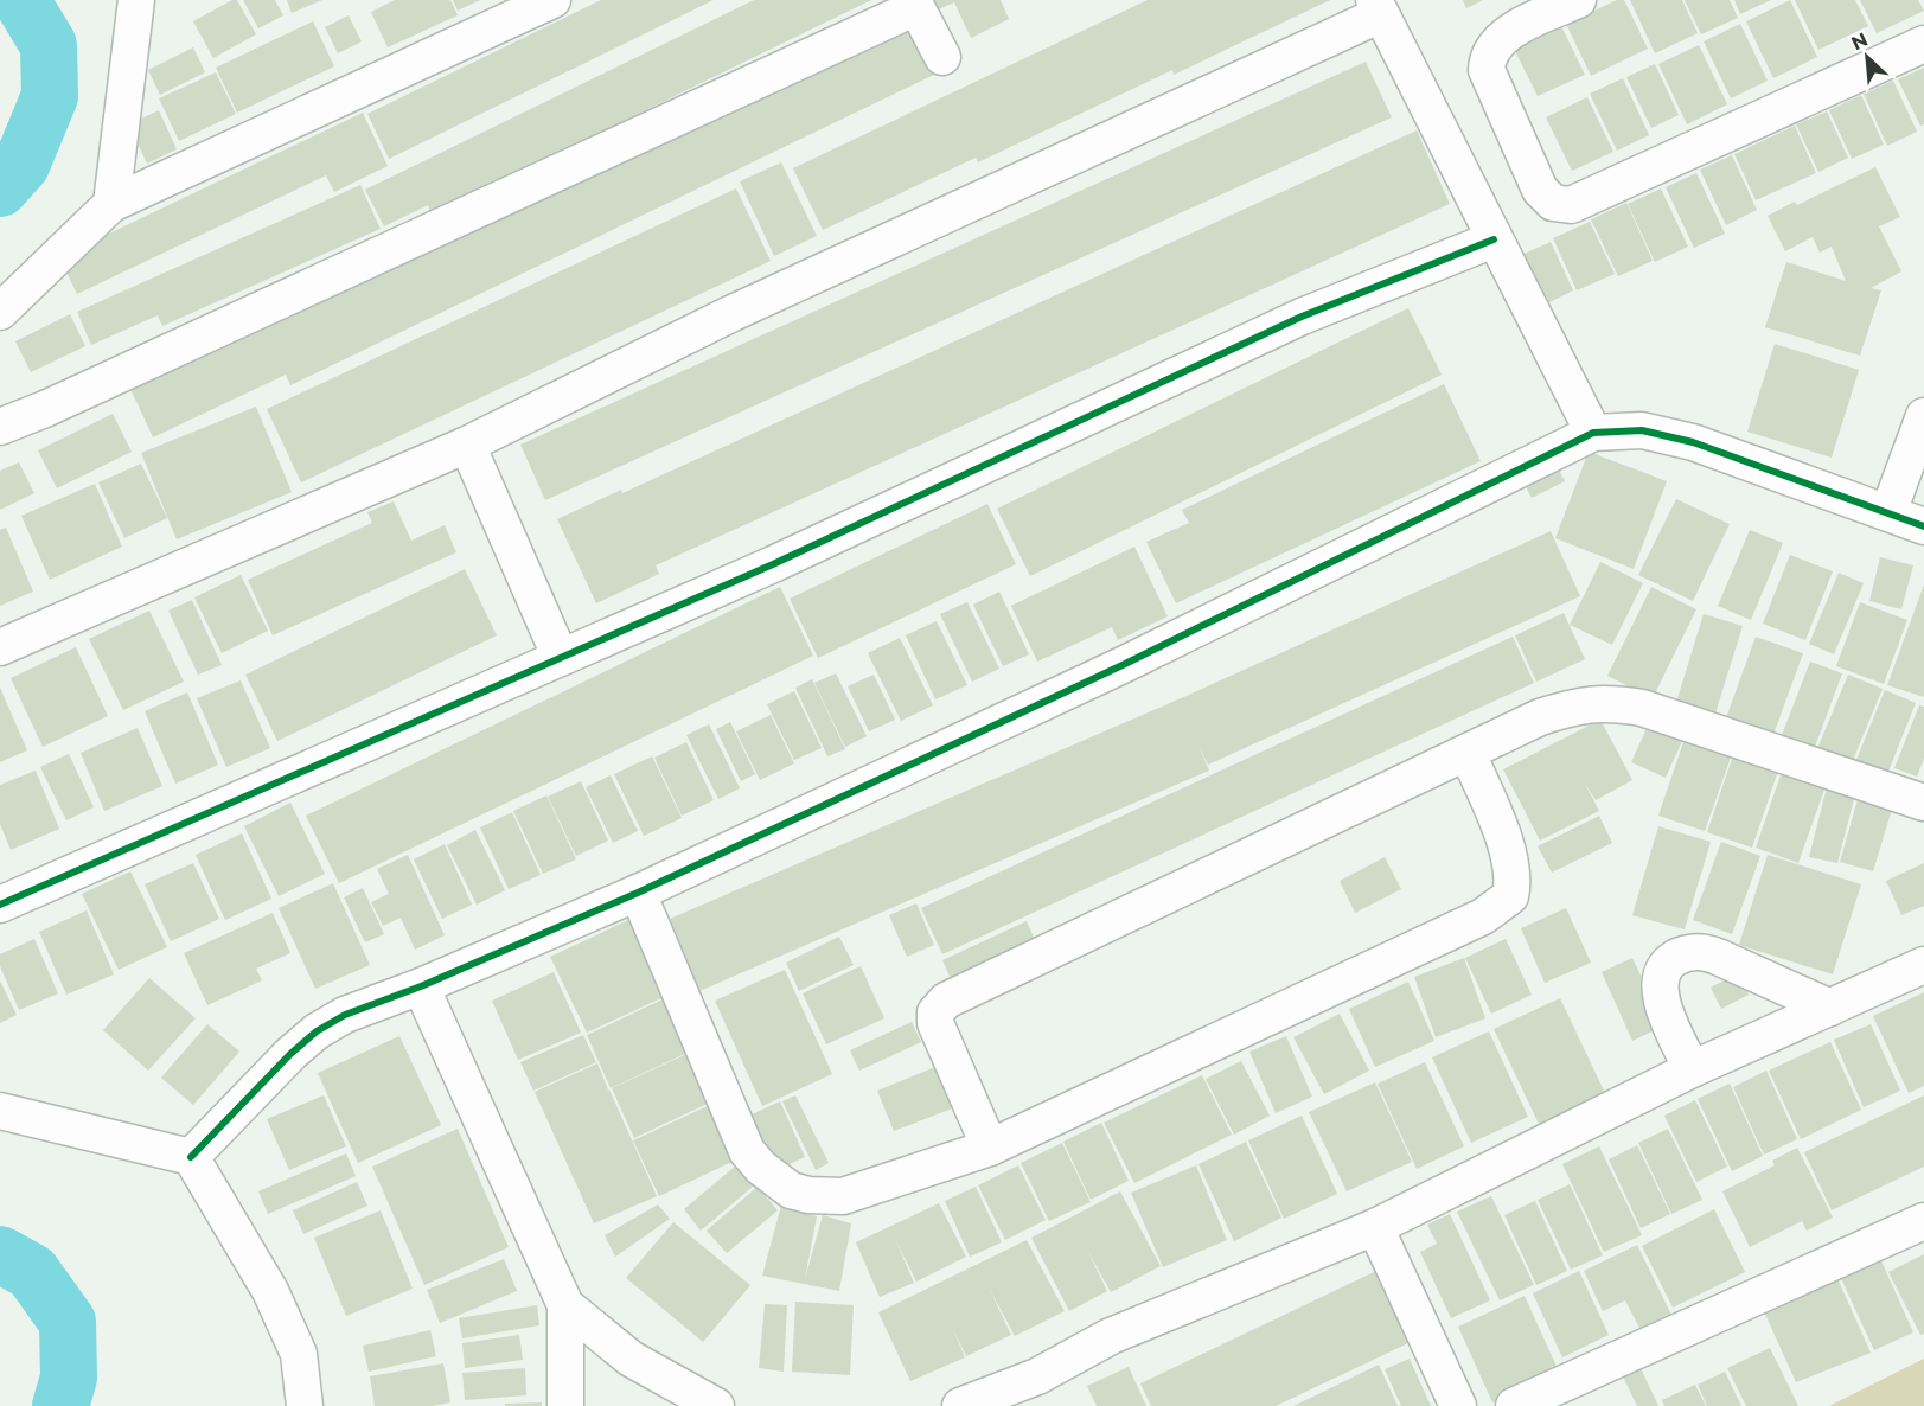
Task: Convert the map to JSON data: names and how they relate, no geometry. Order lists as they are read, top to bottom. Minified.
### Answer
{"north":"top left"}
